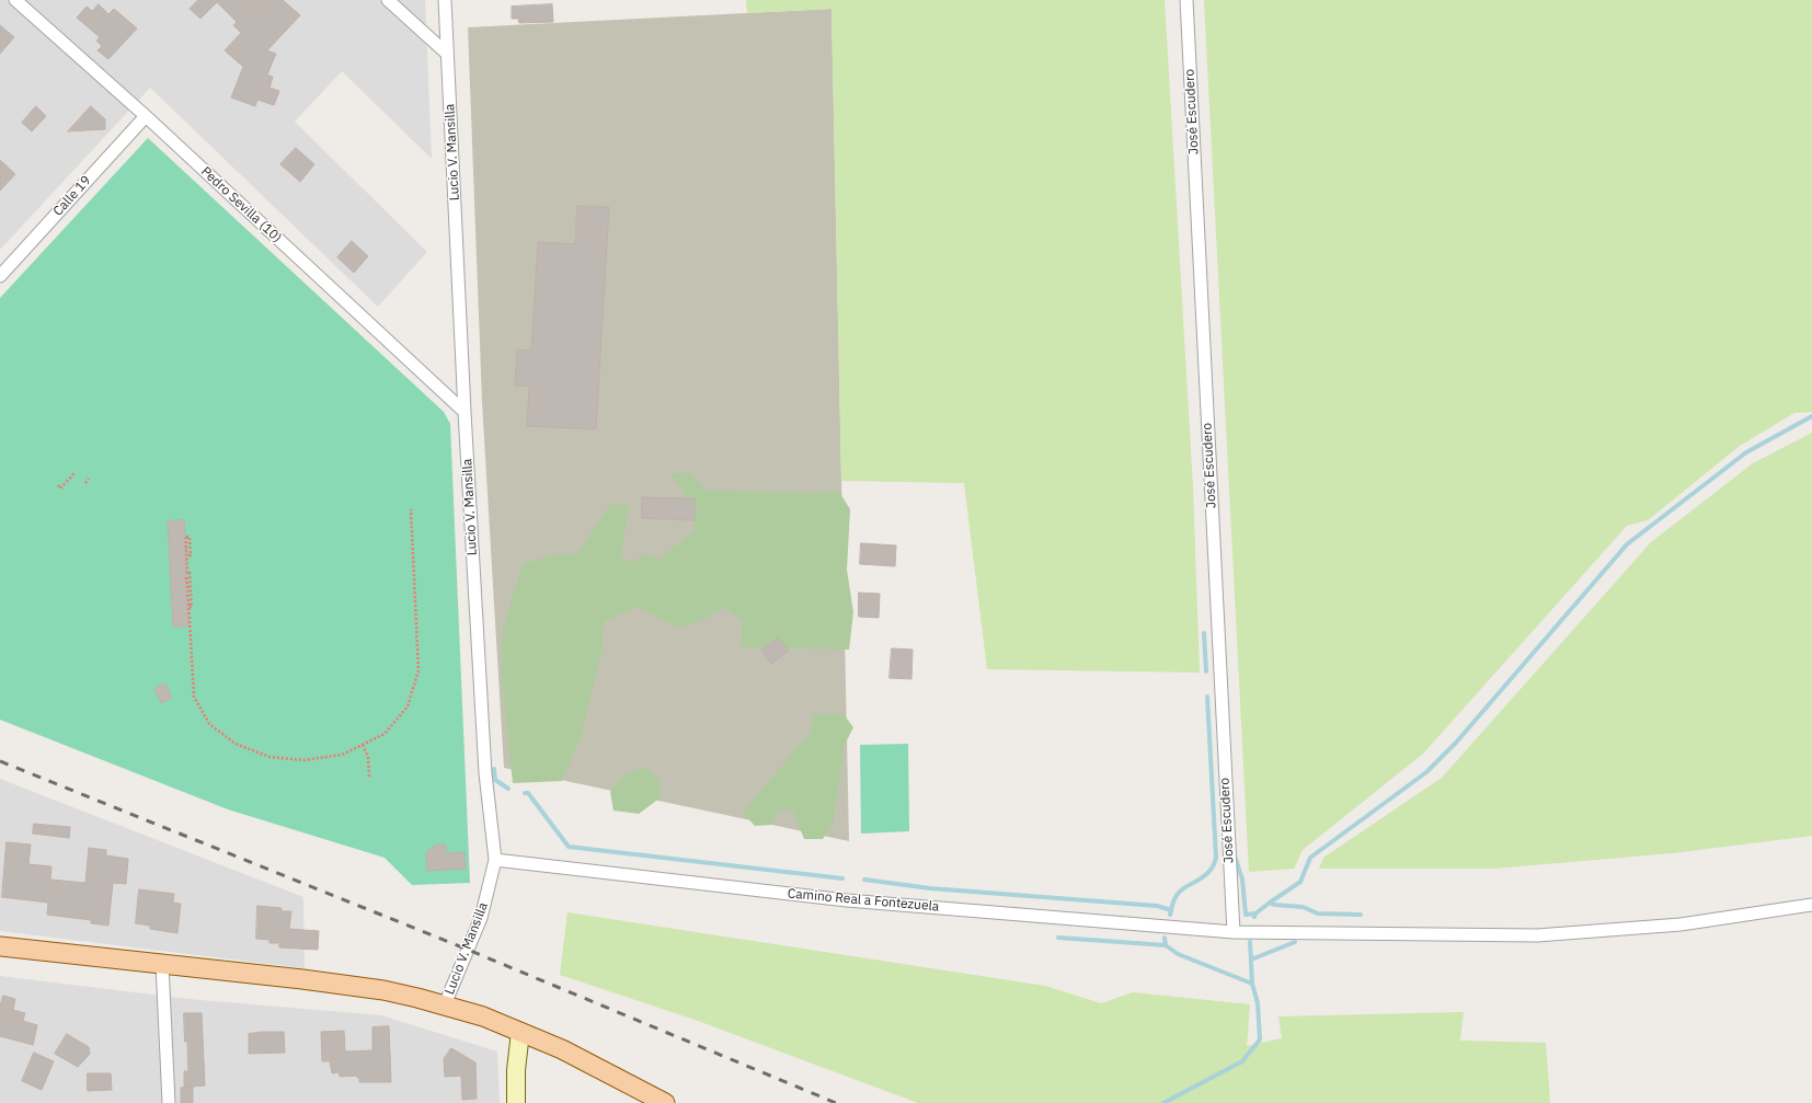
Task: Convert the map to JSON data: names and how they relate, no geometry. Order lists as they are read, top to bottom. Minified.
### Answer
{"streets":{"street":["José Escudero","Lucio V. Mansilla","Calle 19","Pedro Sevilla (10)","Camino Real a Fontezuela"]},"crossings":[["José Escudero","Camino Real a Fontezuela"],["Lucio V. Mansilla","Pedro Sevilla (10)"],["Lucio V. Mansilla","Camino Real a Fontezuela"],["Calle 19","Pedro Sevilla (10)"]]}
